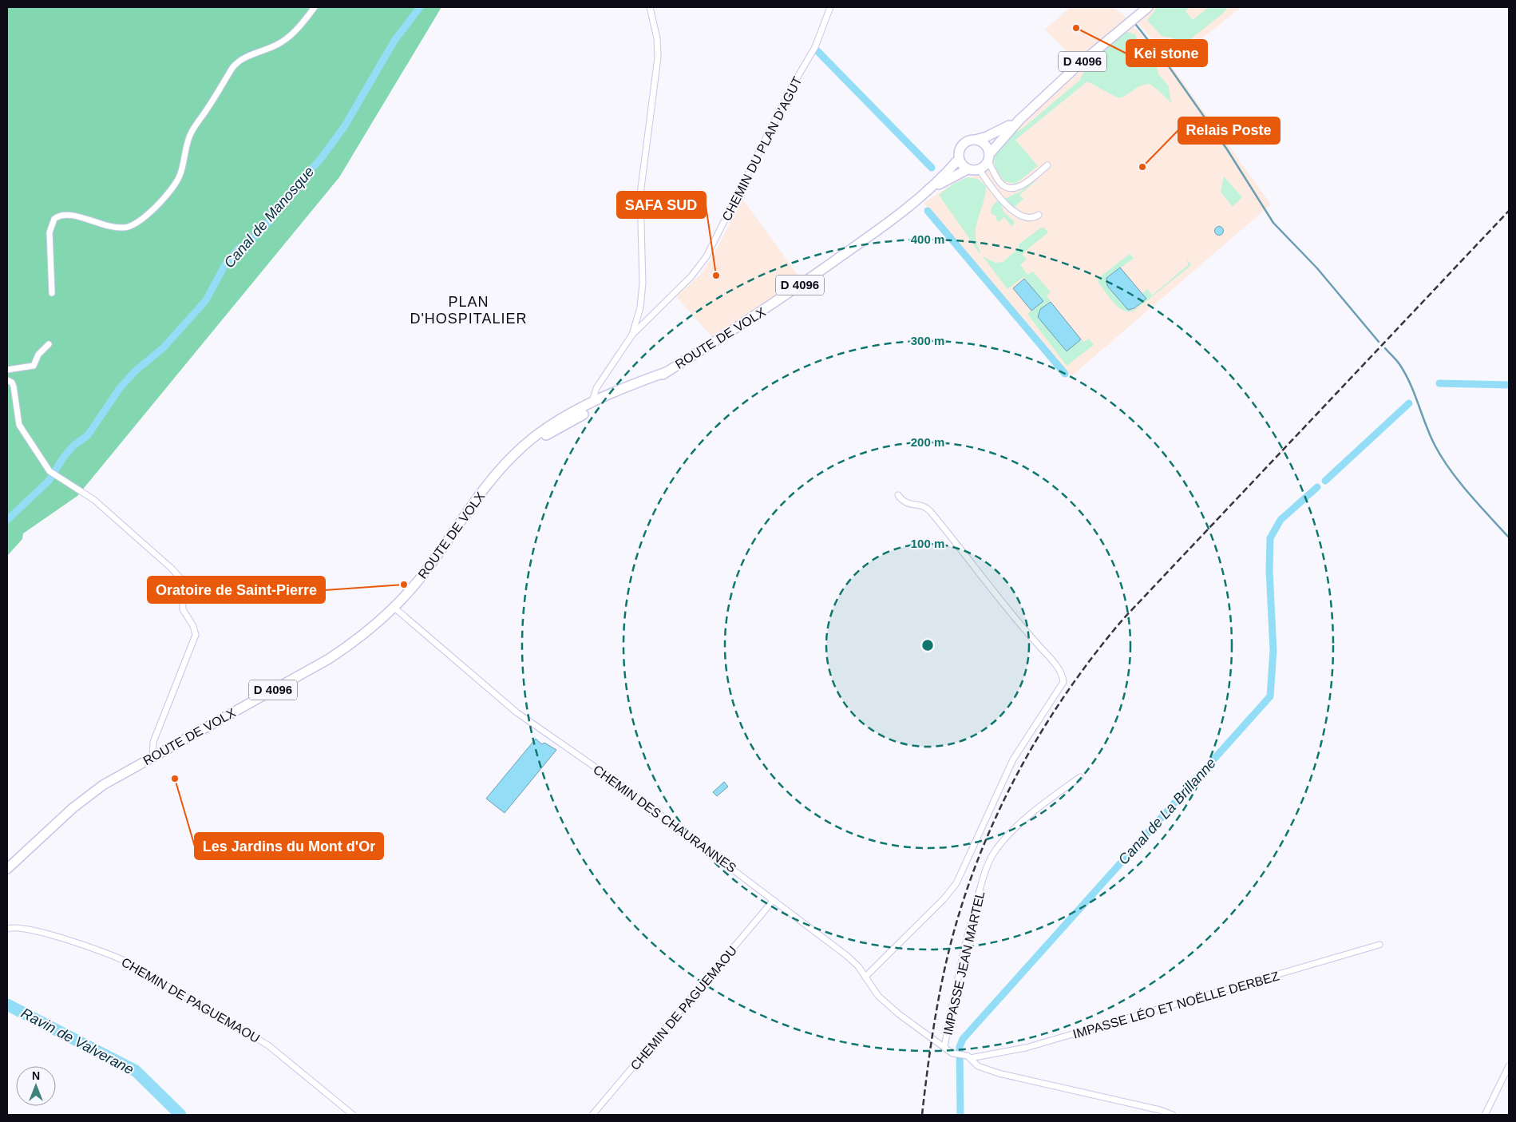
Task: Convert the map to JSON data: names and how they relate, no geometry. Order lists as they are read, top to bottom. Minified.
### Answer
{"streets":{"main road":["D 4096","ROUTE DE VOLX"],"street":["CHEMIN DU PLAN D'AGUT","CHEMIN DES CHAURANNES","IMPASSE JEAN MARTEL","CHEMIN DE PAGUEMAOU","IMPASSE LÉO ET NOËLLE DERBEZ"]},"crossings":[["D 4096","ROUTE DE VOLX"],["ROUTE DE VOLX","CHEMIN DES CHAURANNES"],["CHEMIN DES CHAURANNES","IMPASSE JEAN MARTEL"],["CHEMIN DES CHAURANNES","CHEMIN DE PAGUEMAOU"],["CHEMIN DES CHAURANNES","IMPASSE LÉO ET NOËLLE DERBEZ"]],"districts":["PLAN D'HOSPITALIER"],"water":["Canal de Manosque","Canal de La Brillanne","Ravin de Valverane"],"places":["Kei stone","Relais Poste","SAFA SUD","Oratoire de Saint-Pierre","Les Jardins du Mont d'Or"],"north":"top","rings":["400 m","300 m","200 m","100 m"]}
